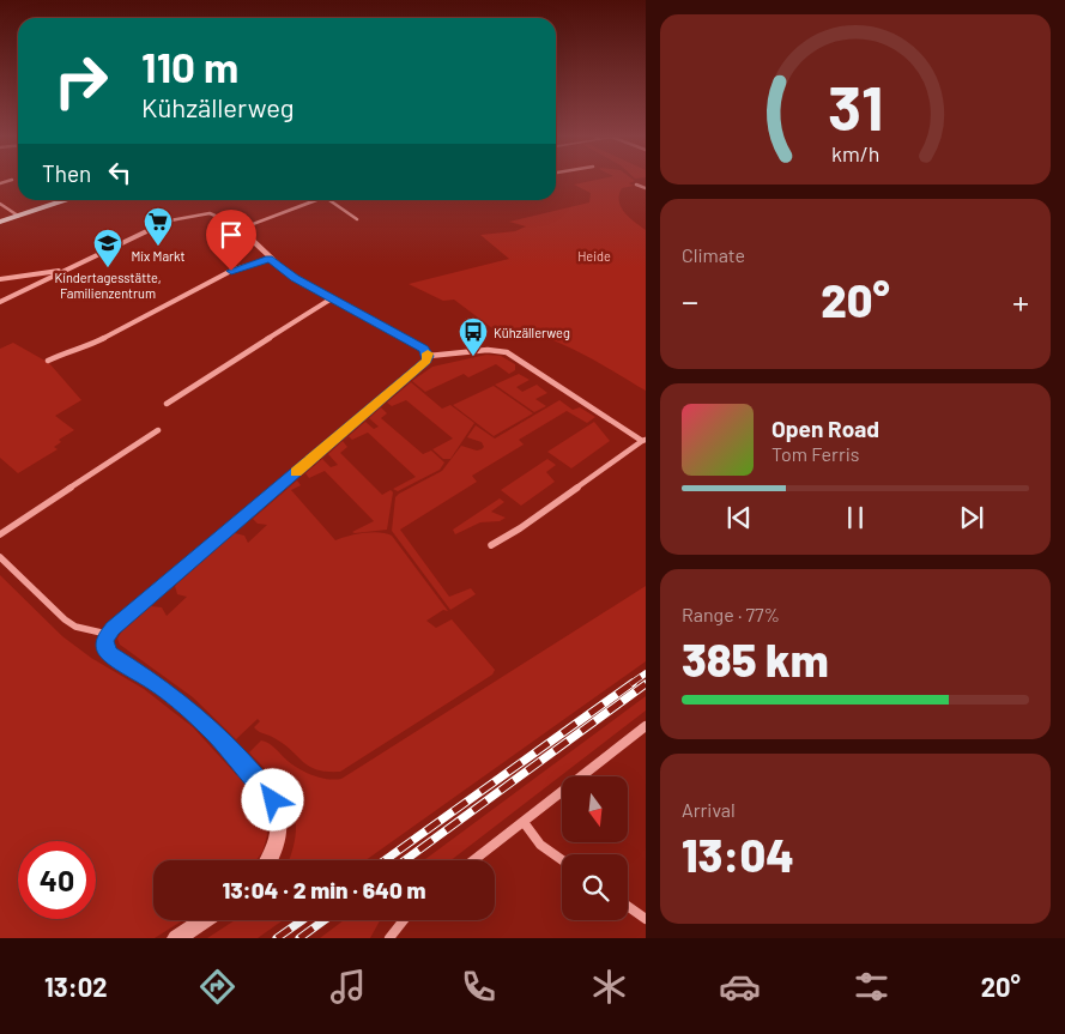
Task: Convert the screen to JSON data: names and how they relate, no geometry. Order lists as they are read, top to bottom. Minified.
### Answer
{"parks":["Heide"],"places":{"supermarket":["Mix Markt"],"school or university":["Kindertagesstätte, Familienzentrum"],"bus stop":["Kühzällerweg"]},"north":"bottom","page":{"turn":["110 m","Kühzällerweg"],"then":"Then","tile":["Climate",["Range · 77%","385 km"],["Arrival","13:04"]],"heat":["−","20°","+"],"song":["Open Road","Tom Ferris"],"limit":"40","trip":"13:04 · 2 min · 640 m","tabs":["13:02","20°"],"gauge":["31","km/h"]}}
